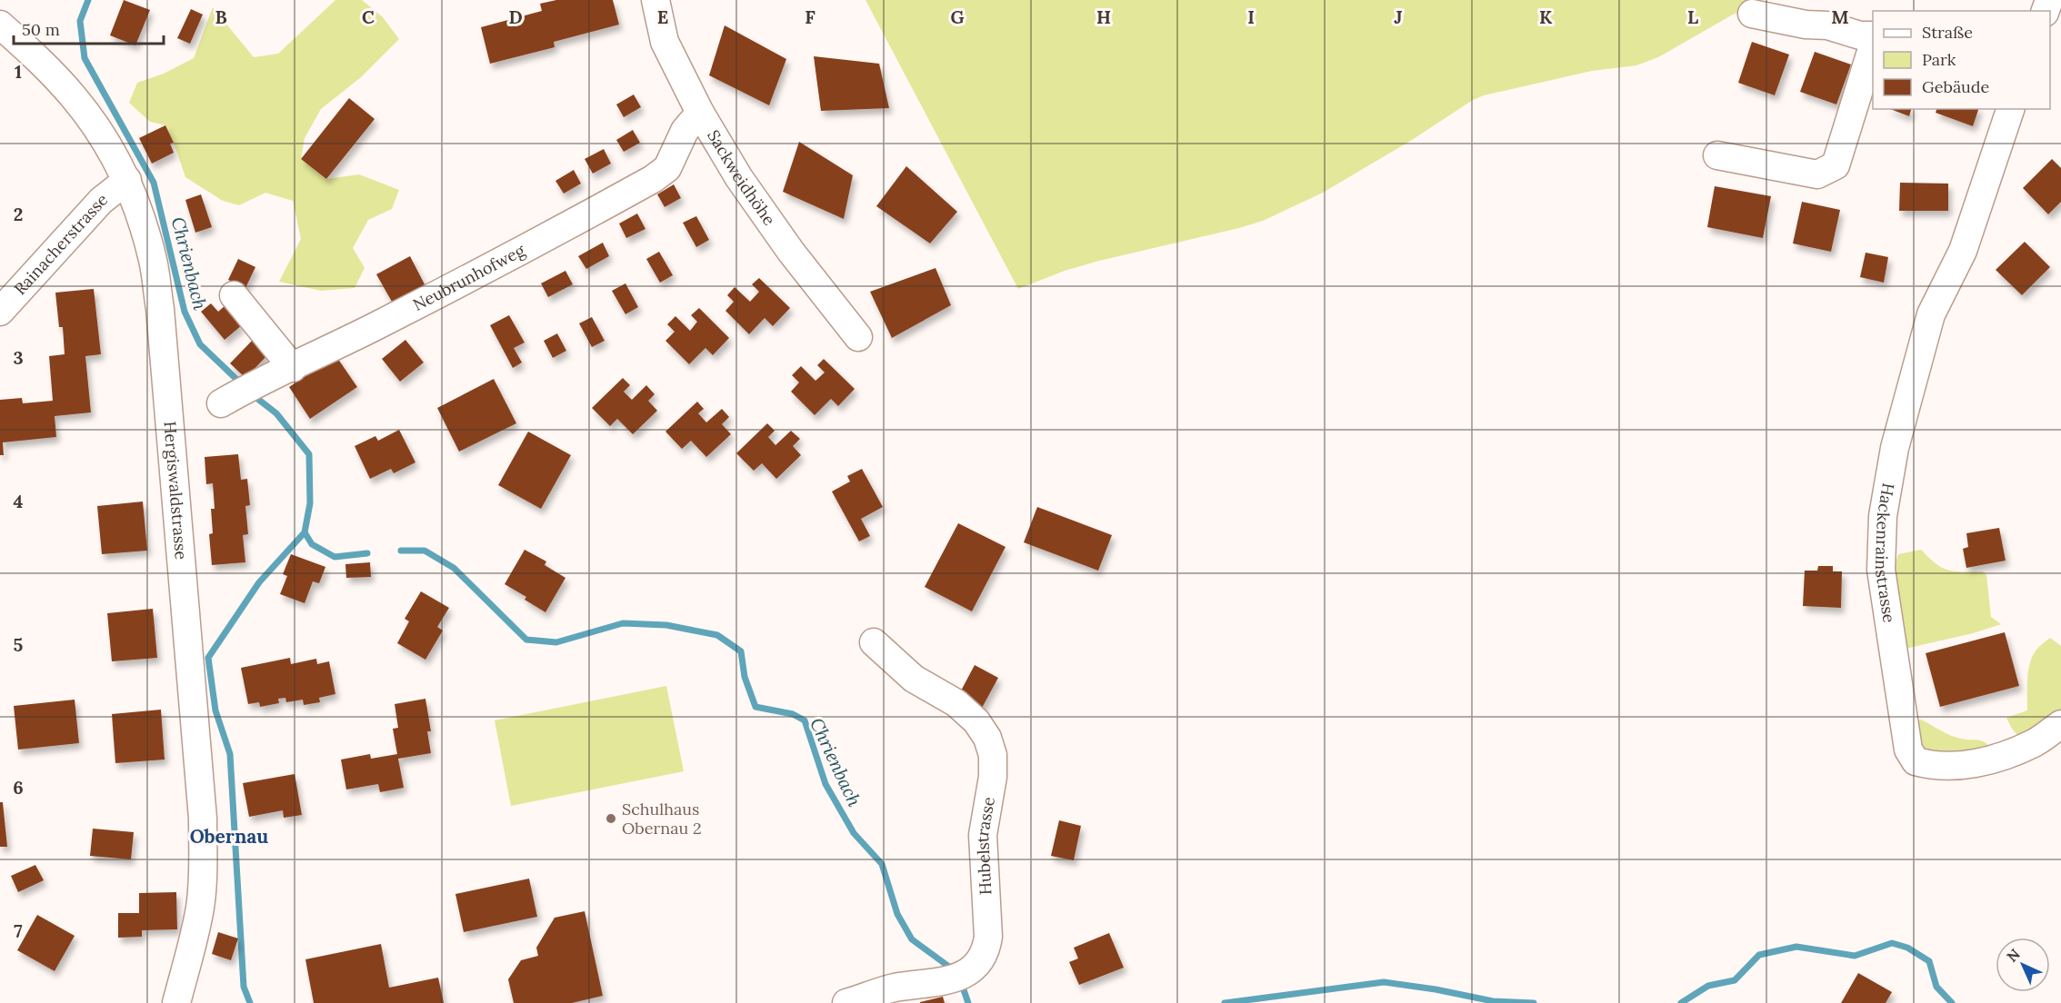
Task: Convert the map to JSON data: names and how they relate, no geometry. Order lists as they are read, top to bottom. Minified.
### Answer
{"streets":{"street":["Sackweidhöhe","Rainacherstrasse","Neubrunhofweg","Hergiswaldstrasse","Hackenrainstrasse","Hubelstrasse"]},"crossings":[["Sackweidhöhe","Neubrunhofweg"],["Rainacherstrasse","Hergiswaldstrasse"]],"districts":["Obernau"],"water":["Chrienbach"],"places":["Schulhaus Obernau 2"],"legend":["Straße","Park","Gebäude"],"scale_bar":"50 m","north":"top left","grid":{"columns":["B","C","D","E","F","G","H","I","J","K","L","M"],"rows":["1","2","3","4","5","6","7"]}}
